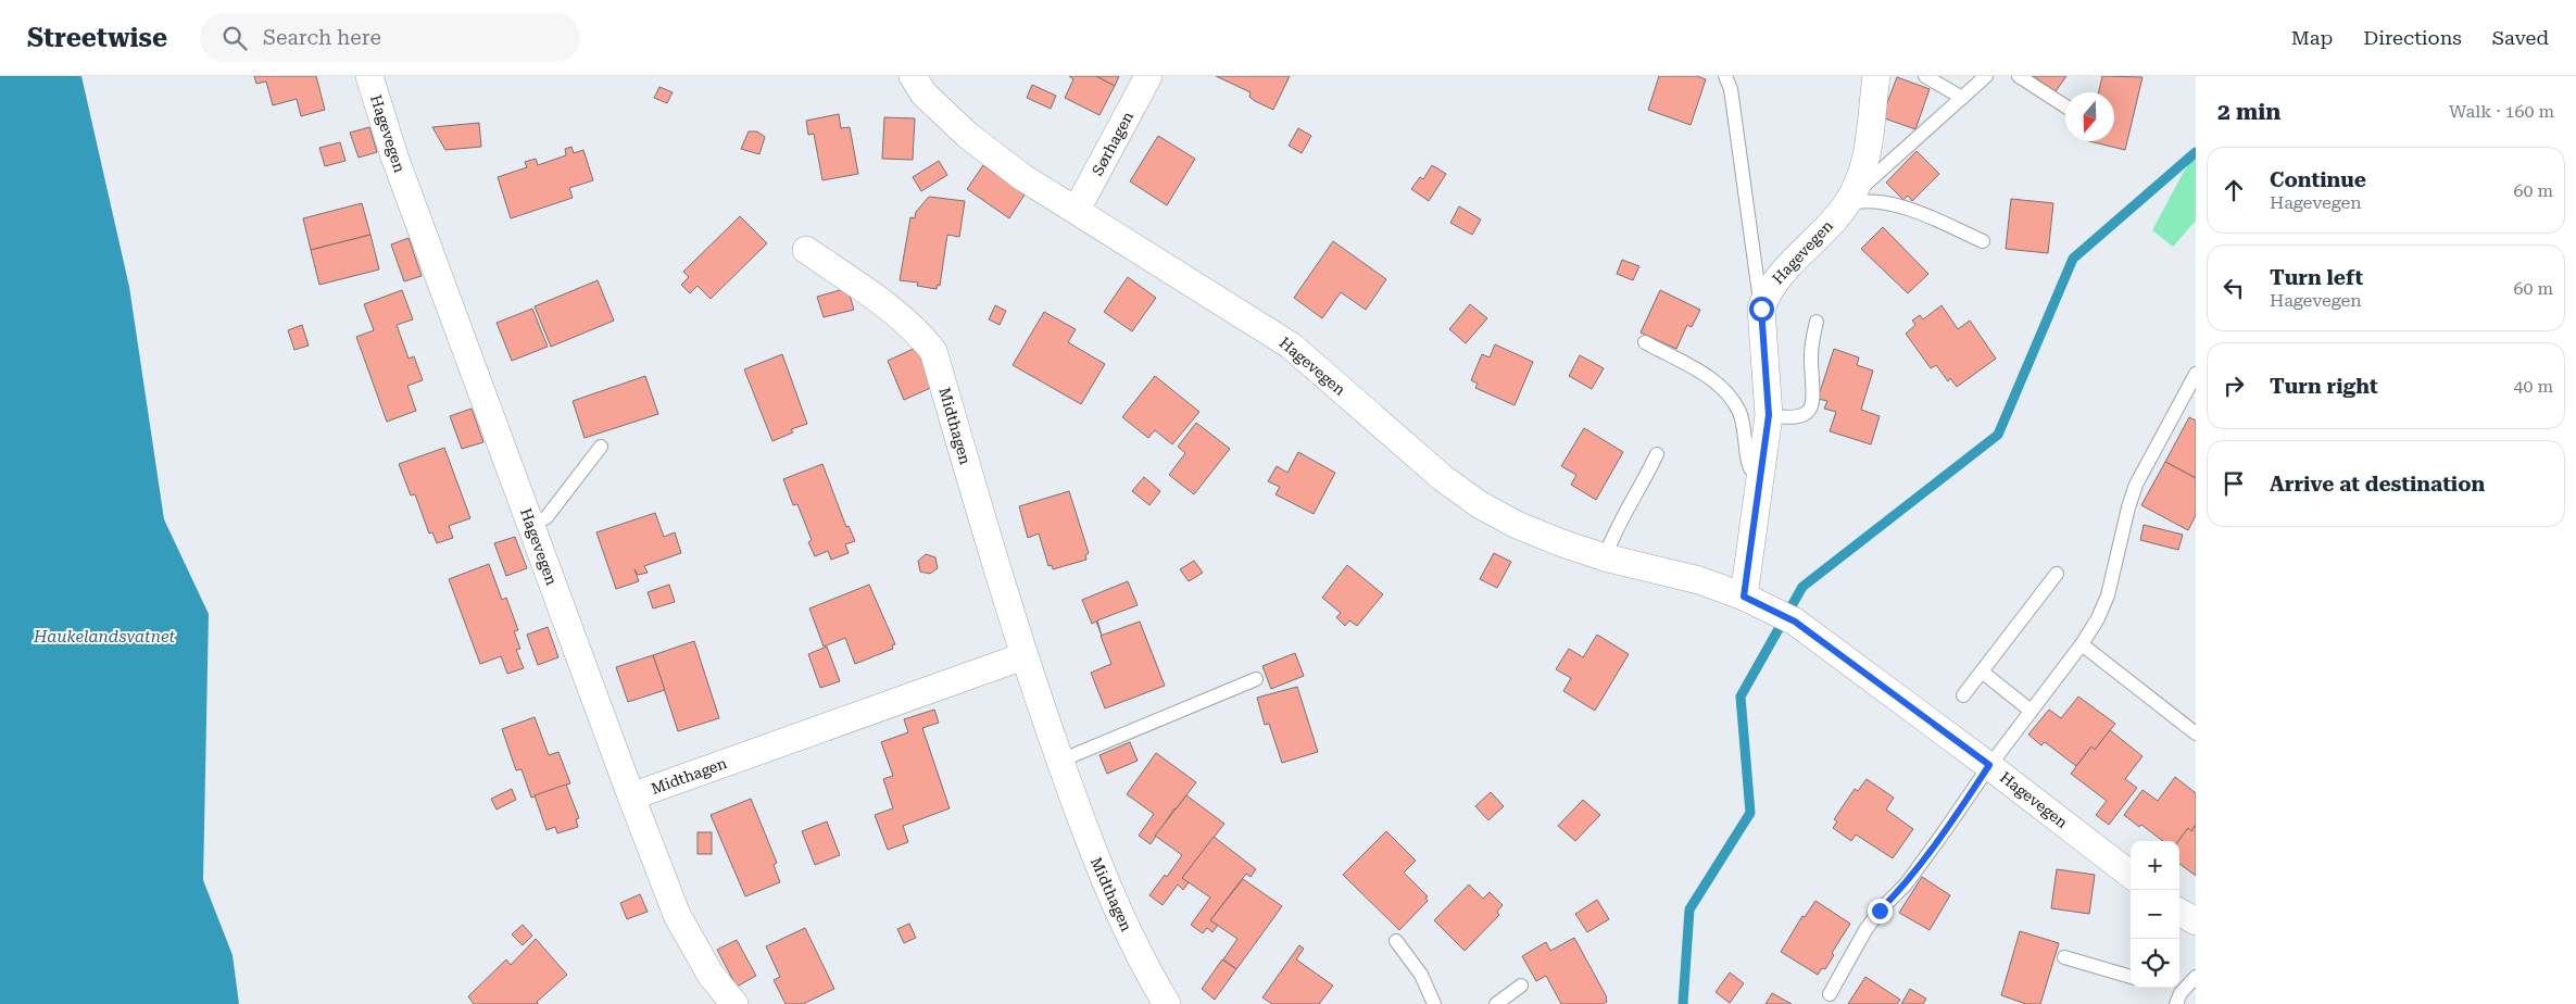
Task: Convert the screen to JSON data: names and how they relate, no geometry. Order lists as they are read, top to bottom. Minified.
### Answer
{"streets":{"street":["Hagevegen","Sørhagen","Midthagen"]},"crossings":[["Hagevegen","Sørhagen"],["Hagevegen","Midthagen"]],"water":["Haukelandsvatnet"],"north":"bottom","page":{"header":"Streetwise","search":"Search here","nav":["Map","Directions","Saved"],"heading":["2 min","Walk · 160 m"],"list":[["Continue","Hagevegen","60 m"],["Turn left","Hagevegen","60 m"],["Turn right","40 m"],"Arrive at destination"],"map_buttons":["+","−"]}}
